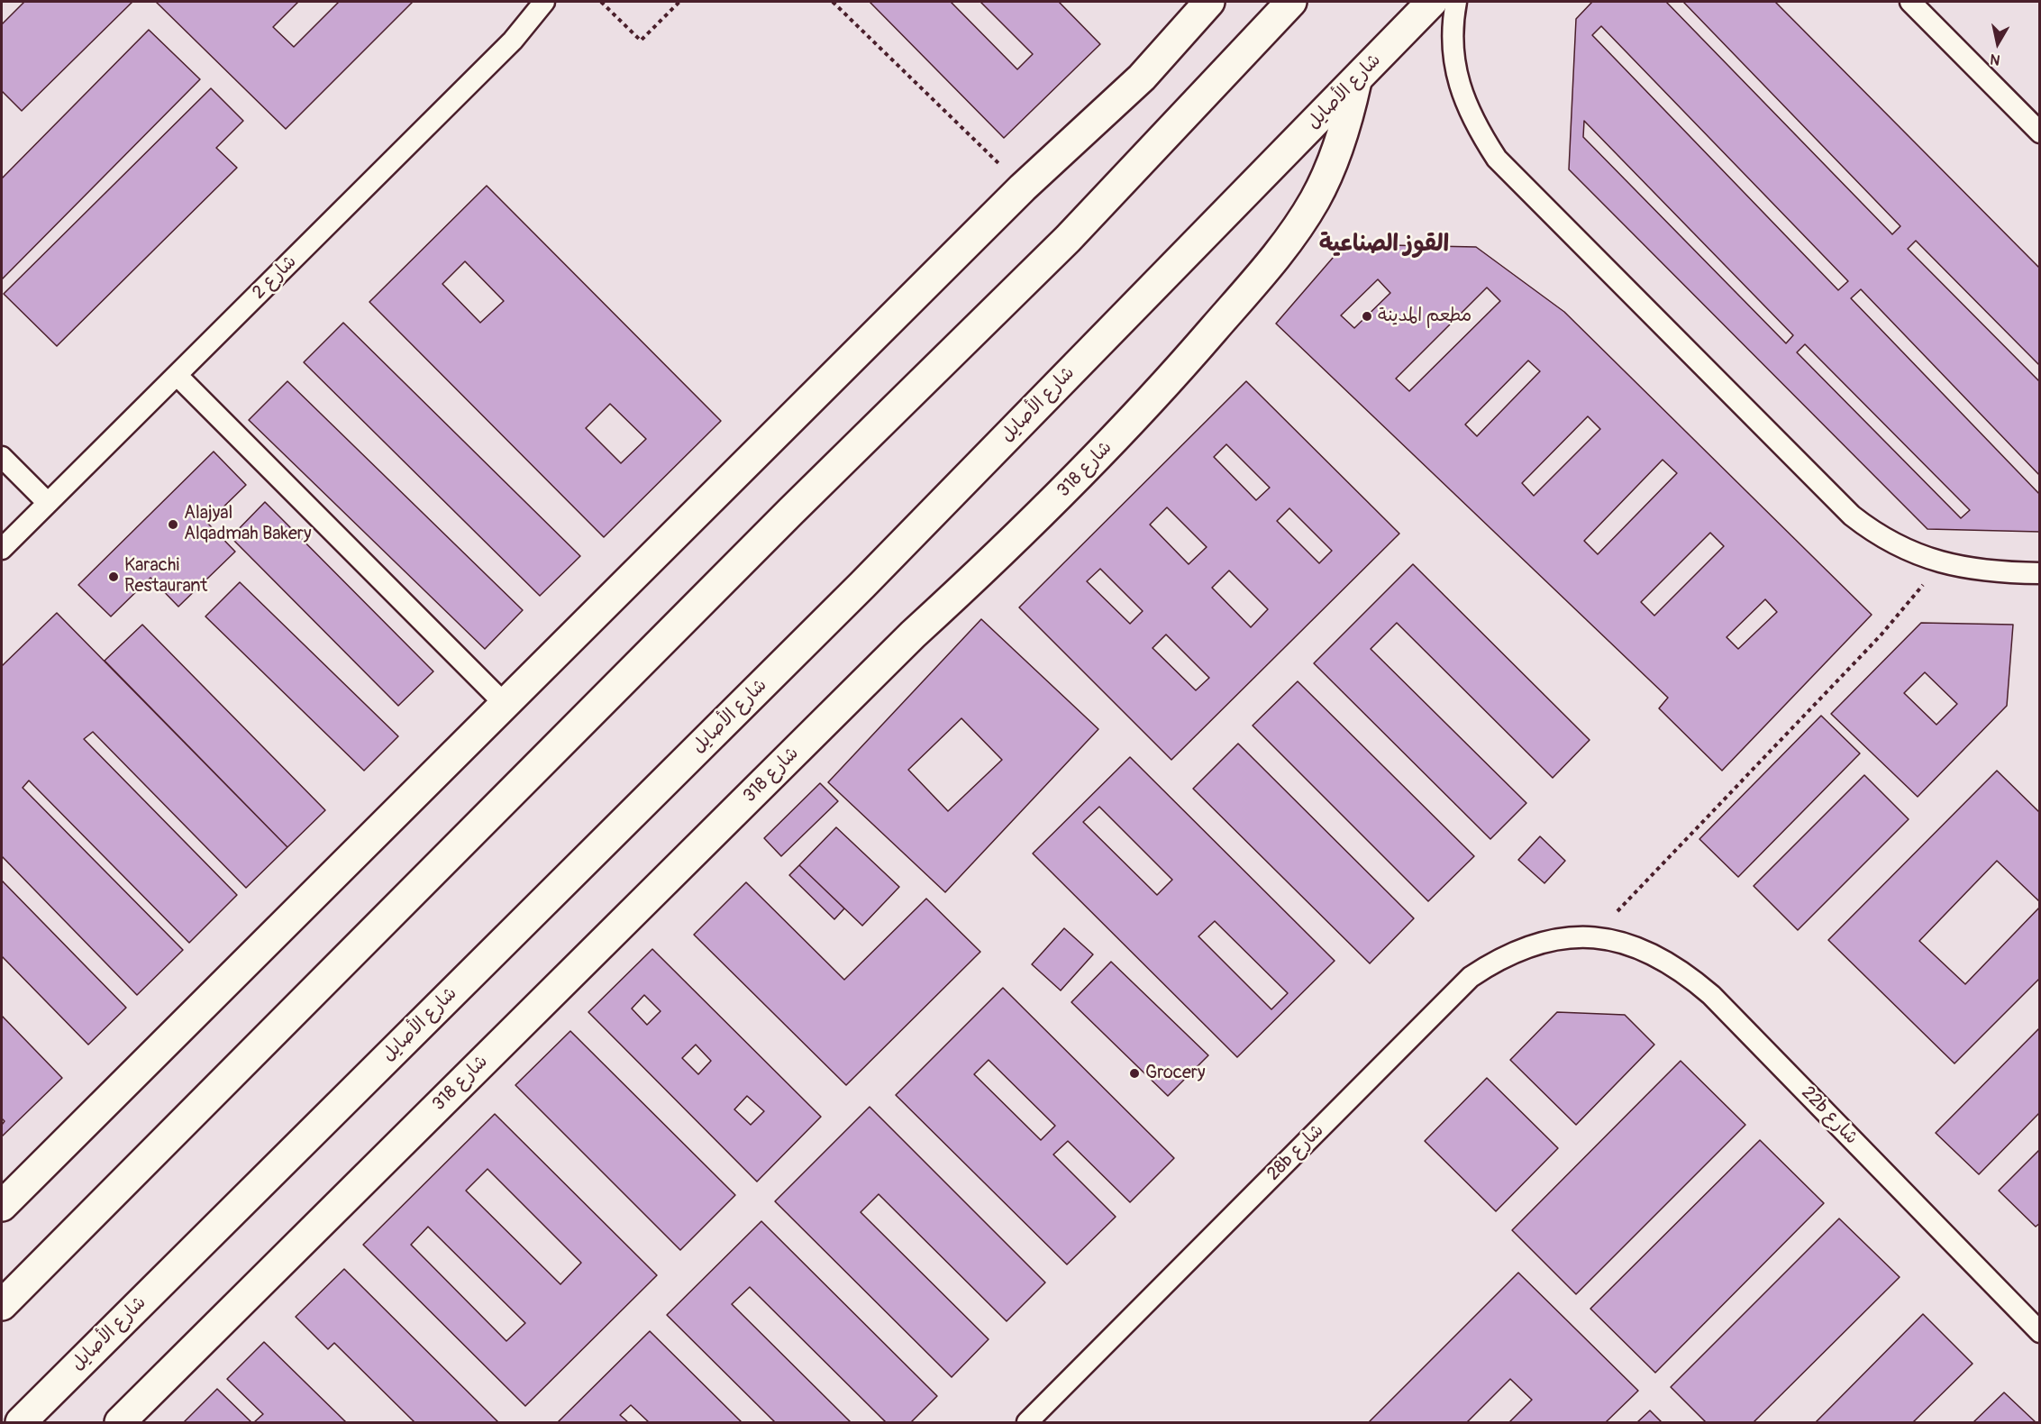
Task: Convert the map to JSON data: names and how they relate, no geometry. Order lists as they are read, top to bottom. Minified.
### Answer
{"streets":{"main road":["شارع الأصايل","شارع 318"],"lane":["شارع 2","22b شارع","28b شارع"]},"crossings":[["شارع الأصايل","شارع 318"],["22b شارع","28b شارع"]],"districts":["القوز الصناعية"],"places":["مطعم المدينة","Alajyal Alqadmah Bakery","Karachi Restaurant","Grocery"],"north":"bottom"}
